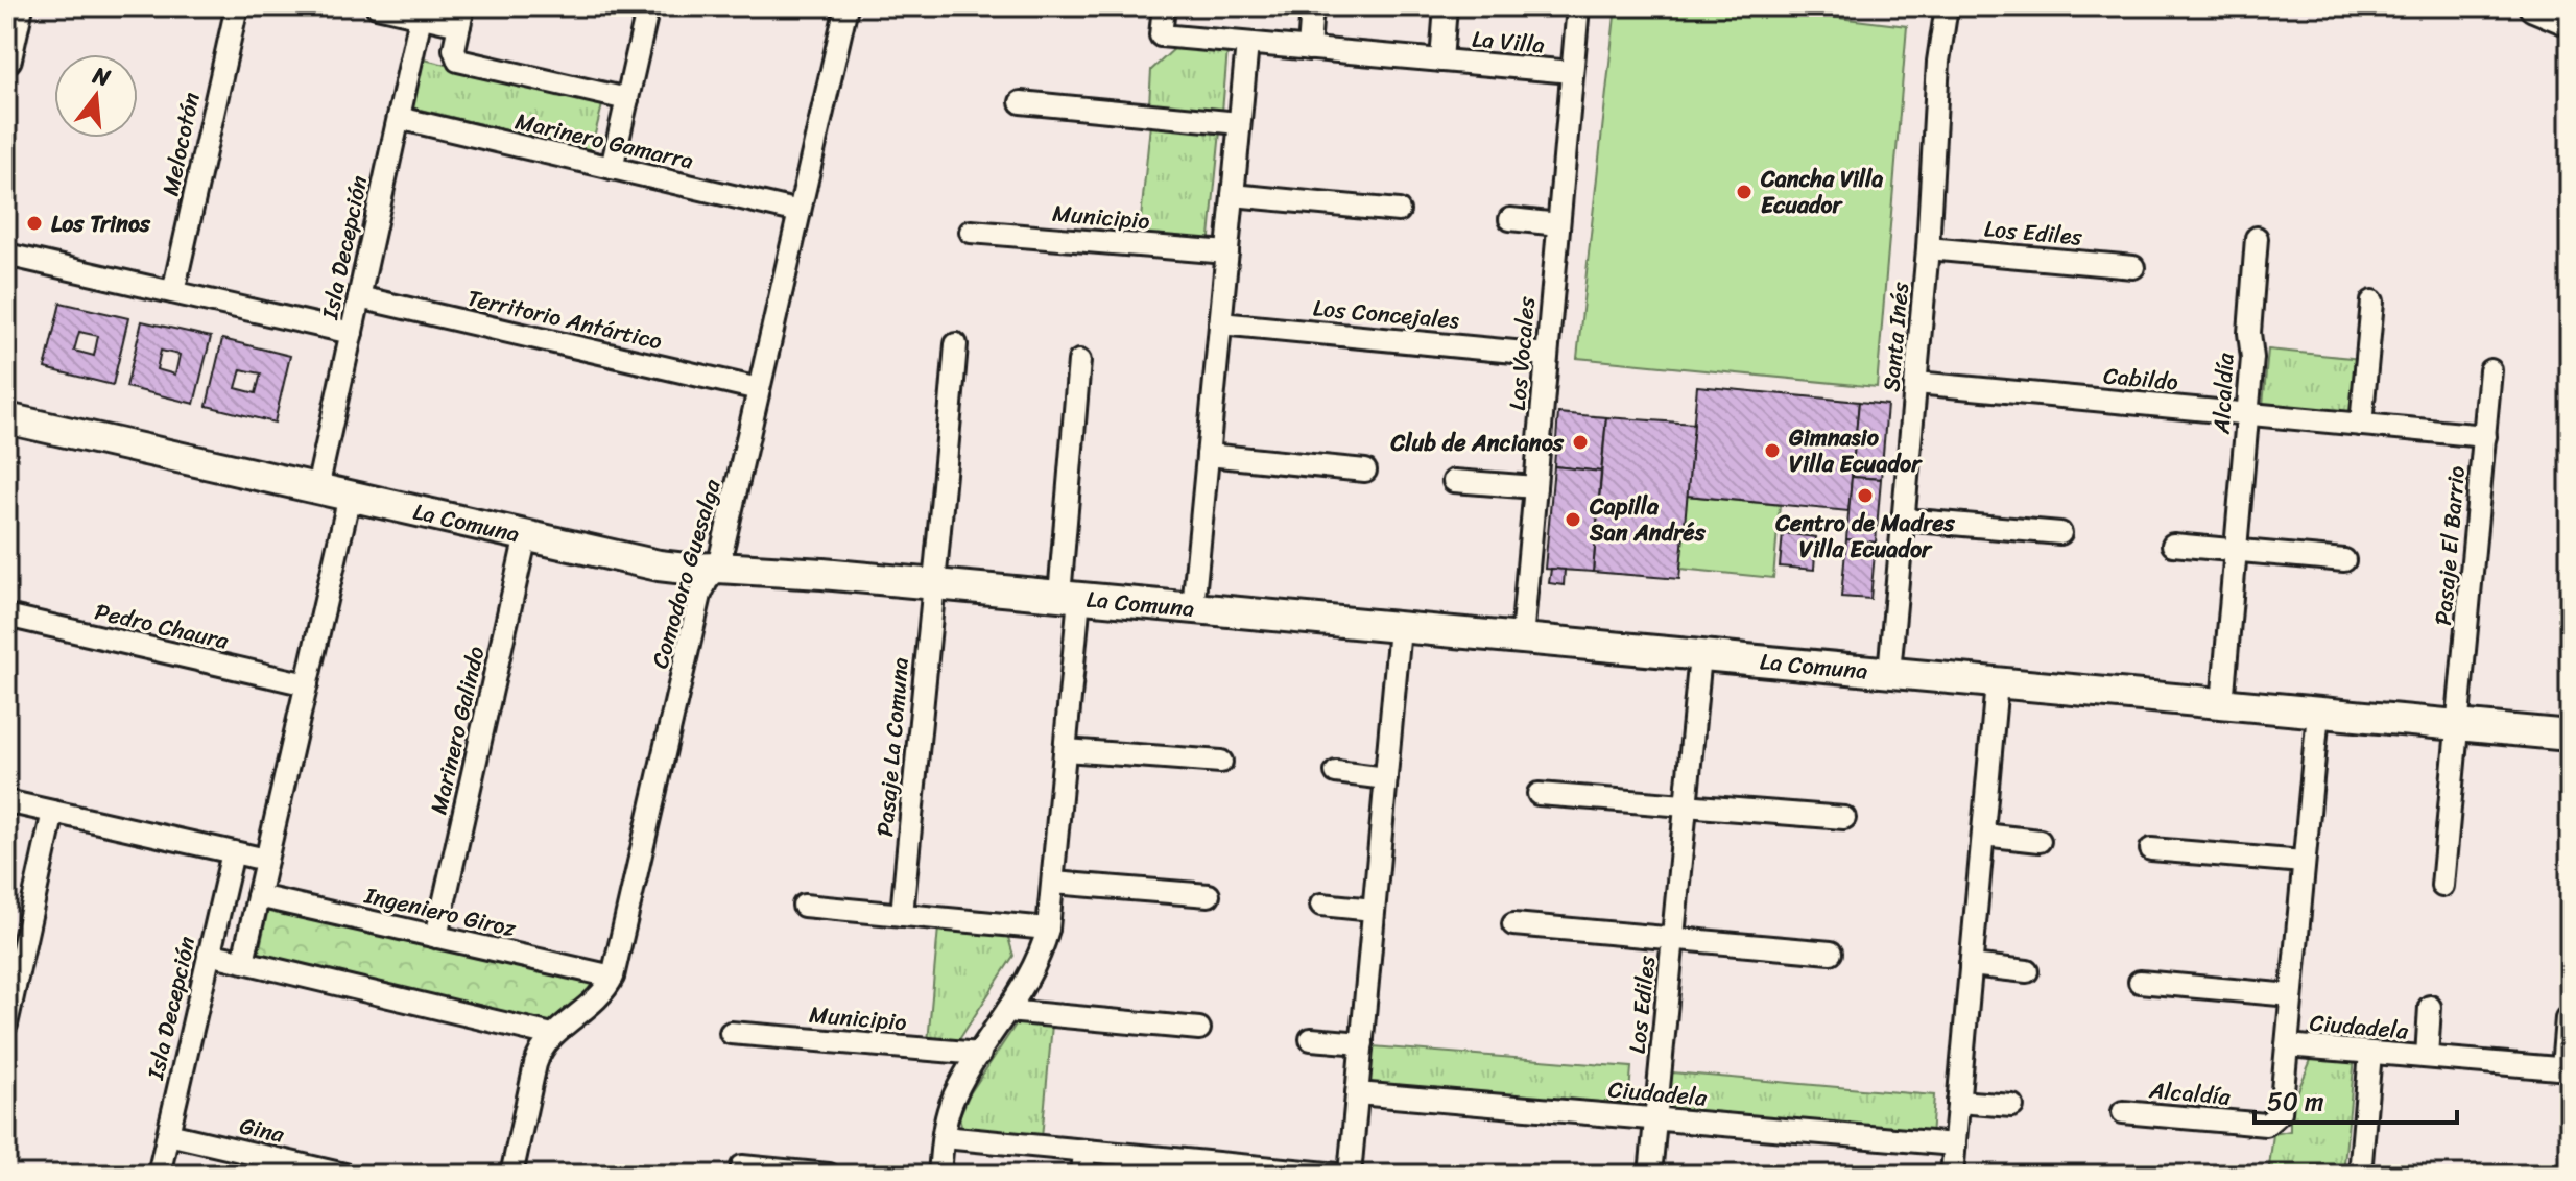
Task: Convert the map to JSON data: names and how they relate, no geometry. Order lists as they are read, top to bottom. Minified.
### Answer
{"streets":{"street":["La Villa","Marinero Gamarra","Melocotón","Municipio","Los Ediles","Isla Decepción","Los Concejales","Territorio Antártico","Santa Inés","Los Vocales","Cabildo","Alcaldía","La Comuna","Pasaje El Barrio","Comodoro Guesalga","Pedro Chaura","Marinero Galindo","Pasaje La Comuna","Ingeniero Giroz","Ciudadela","Gina"]},"crossings":[["La Villa","Los Vocales"],["Marinero Gamarra","Isla Decepción"],["Marinero Gamarra","Comodoro Guesalga"],["Los Ediles","Santa Inés"],["Los Ediles","La Comuna"],["Los Ediles","Ciudadela"],["Isla Decepción","Territorio Antártico"],["Isla Decepción","La Comuna"],["Isla Decepción","Gina"],["Los Concejales","Los Vocales"],["Territorio Antártico","Comodoro Guesalga"],["Santa Inés","Cabildo"],["Santa Inés","La Comuna"],["Los Vocales","La Comuna"],["Cabildo","Alcaldía"],["Cabildo","Pasaje El Barrio"],["Alcaldía","La Comuna"],["Alcaldía","Ciudadela"],["La Comuna","Pasaje El Barrio"],["La Comuna","Comodoro Guesalga"],["La Comuna","Marinero Galindo"],["La Comuna","Pasaje La Comuna"],["Comodoro Guesalga","Ingeniero Giroz"],["Marinero Galindo","Ingeniero Giroz"]],"places":["Cancha Villa Ecuador","Los Trinos","Club de Ancianos","Gimnasio Villa Ecuador","Centro de Madres Villa Ecuador","Capilla San Andrés"],"scale_bar":"50 m","north":"top"}
